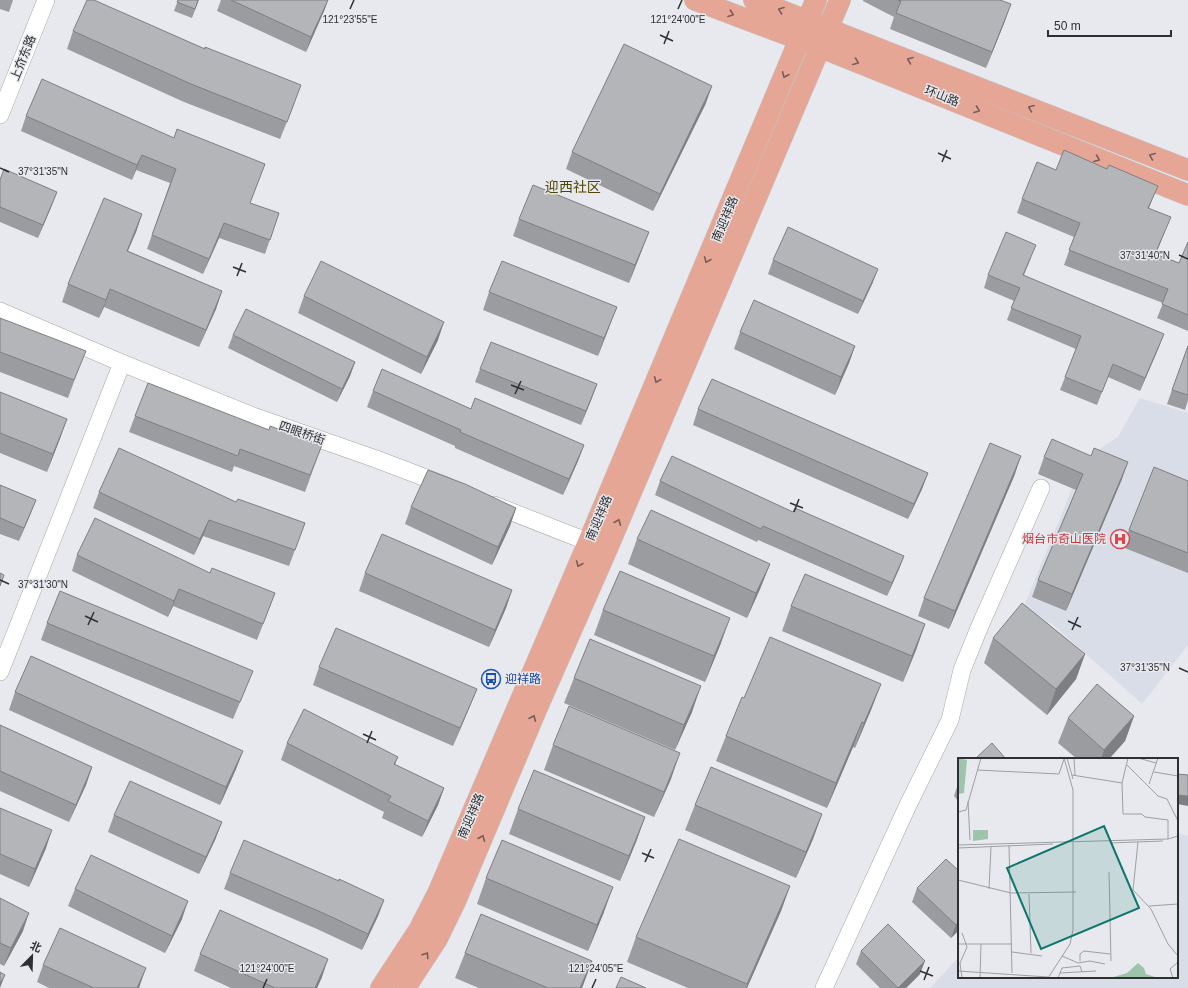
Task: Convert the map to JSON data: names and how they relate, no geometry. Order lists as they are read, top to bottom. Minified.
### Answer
{"streets":{"main road":["环山路","南迎祥路"],"street":["上夼东路","四眼桥街"]},"crossings":[["环山路","南迎祥路"],["南迎祥路","四眼桥街"]],"districts":["迎西社区"],"places":{"hospital":["烟台市奇山医院"],"bus stop":["迎祥路"]},"scale_bar":"50 m","north":"top right","coordinates":["121°23'55\"E","121°24'00\"E","37°31'35\"N","37°31'40\"N","37°31'30\"N","121°24'05\"E"]}
